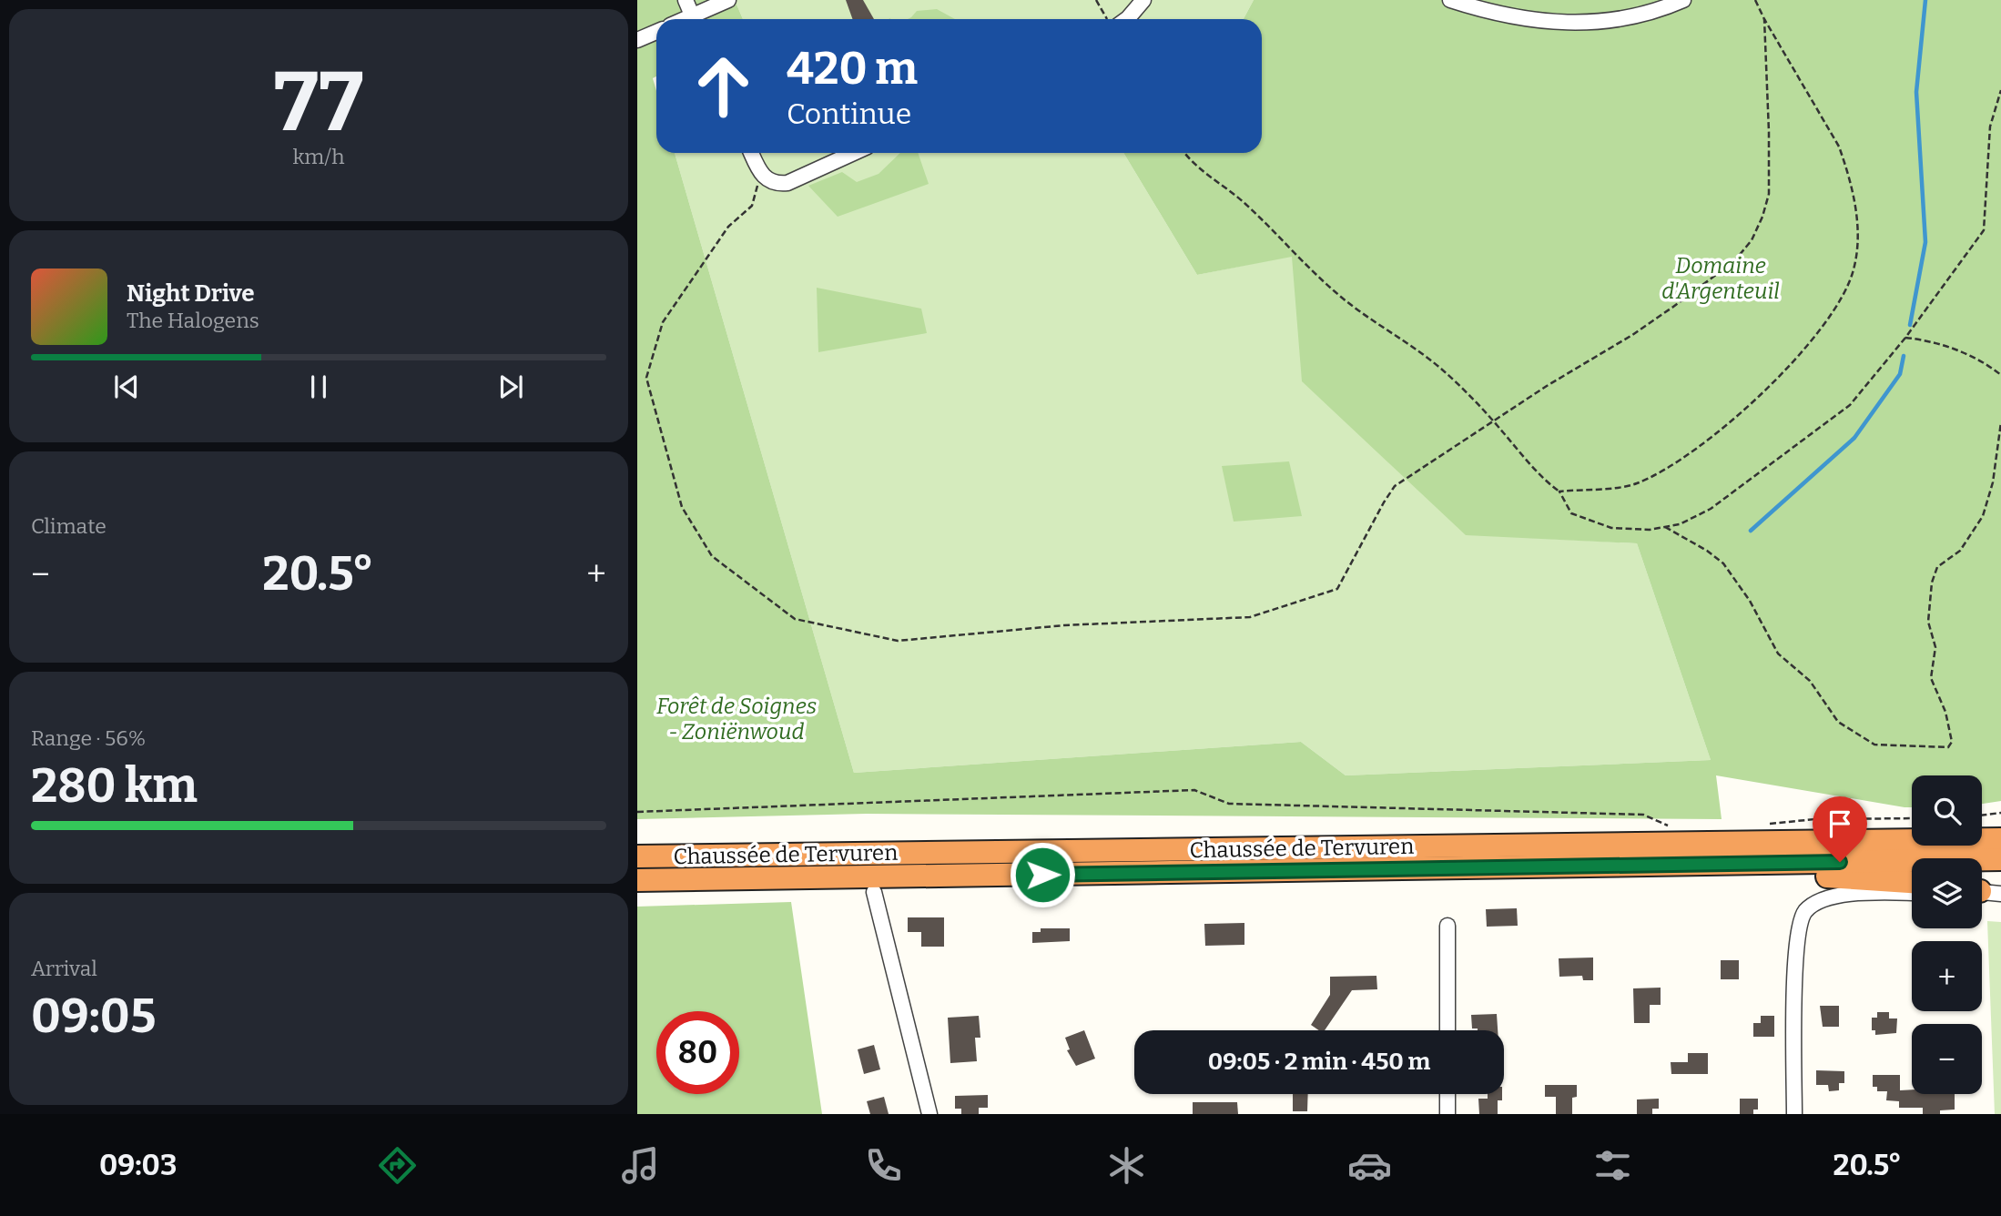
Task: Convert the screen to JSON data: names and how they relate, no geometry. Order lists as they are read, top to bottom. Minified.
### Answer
{"streets":{"highway":["Chaussée de Tervuren"]},"parks":["Domaine d'Argenteuil","Forêt de Soignes - Zoniënwoud"],"page":{"tile":[["77","km/h"],"Climate",["Range · 56%","280 km"],["Arrival","09:05"]],"turn":["420 m","Continue"],"song":["Night Drive","The Halogens"],"heat":["−","20.5°","+"],"map_buttons":["+","−"],"limit":"80","trip":"09:05 · 2 min · 450 m","tabs":["09:03","20.5°"]}}
